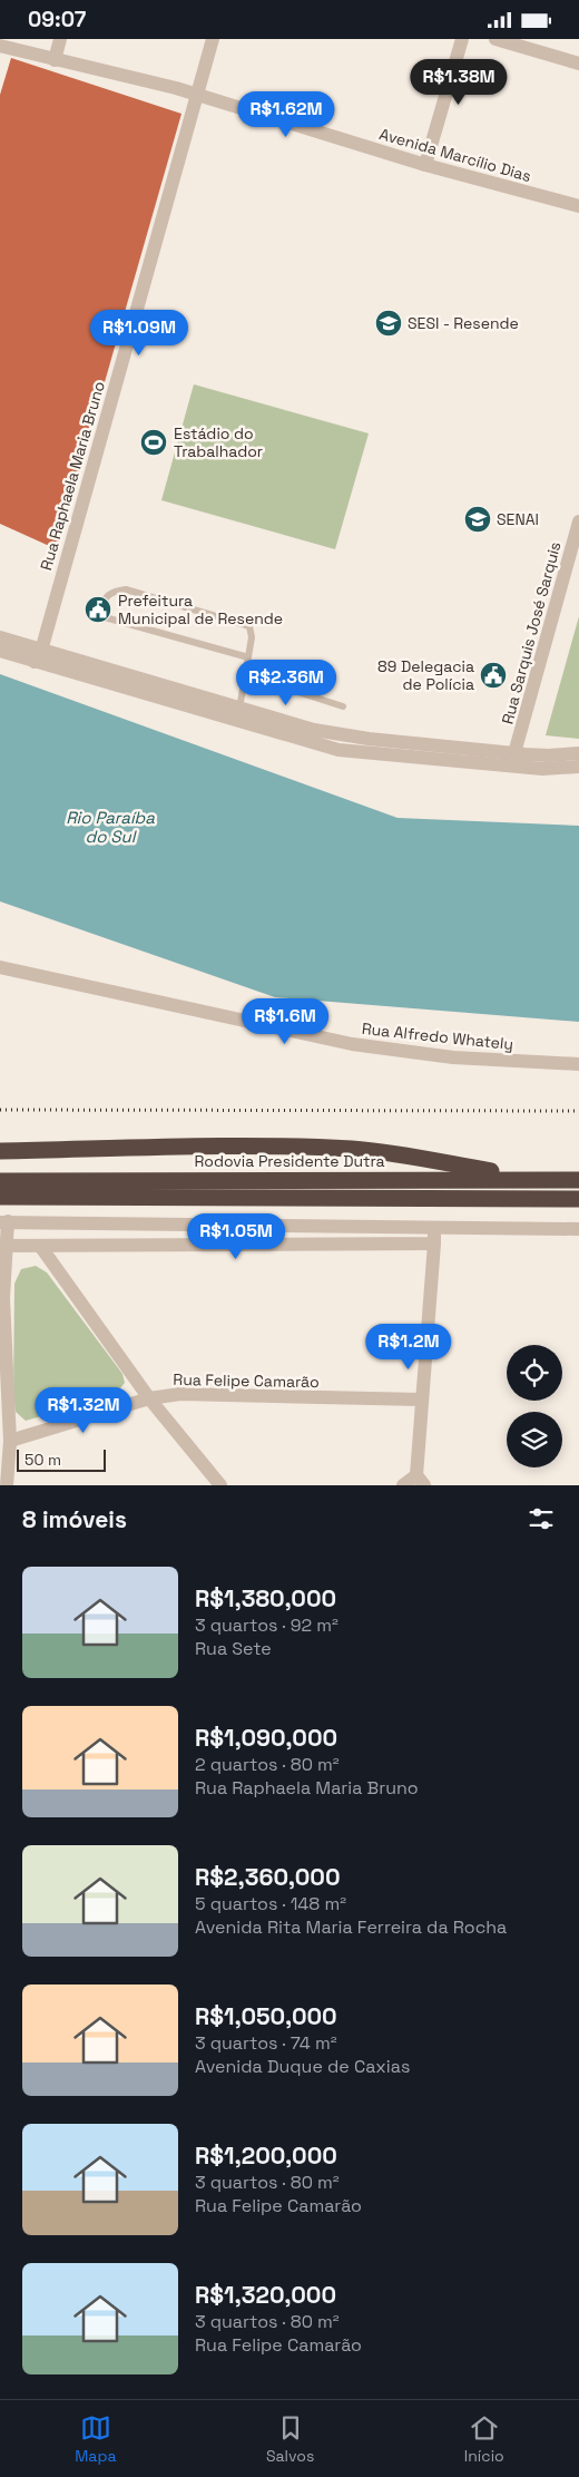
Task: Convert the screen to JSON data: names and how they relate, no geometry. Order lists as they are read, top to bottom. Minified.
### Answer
{"streets":{"highway":["Rodovia Presidente Dutra"],"street":["Avenida Marcílio Dias","Rua Raphaela Maria Bruno","Rua Sarquis José Sarquis","Rua Alfredo Whately","Rua Felipe Camarão"]},"crossings":[["Avenida Marcílio Dias","Rua Raphaela Maria Bruno"]],"water":["Rio Paraíba do Sul"],"places":{"school or university":["SESI - Resende","SENAI"],"sports":["Estádio do Trabalhador"],"public building":["Prefeitura Municipal de Resende","89 Delegacia de Polícia"]},"scale_bar":"50 m","page":{"status":"09:07","price":["R$1.38M","R$1.62M","R$1.09M","R$2.36M","R$1.6M","R$1.05M","R$1.2M","R$1.32M"],"scale":"50 m","heading":"8 imóveis","list":[{"name":"R$1,380,000","note":"3 quartos · 92 m² · Rua Sete"},{"name":"R$1,090,000","note":"2 quartos · 80 m² · Rua Raphaela Maria Bruno"},{"name":"R$2,360,000","note":"5 quartos · 148 m² · Avenida Rita Maria Ferreira da Rocha"},{"name":"R$1,050,000","note":"3 quartos · 74 m² · Avenida Duque de Caxias"},{"name":"R$1,200,000","note":"3 quartos · 80 m² · Rua Felipe Camarão"},{"name":"R$1,320,000","note":"3 quartos · 80 m² · Rua Felipe Camarão"}],"tabs":["Mapa","Salvos","Início"]}}
